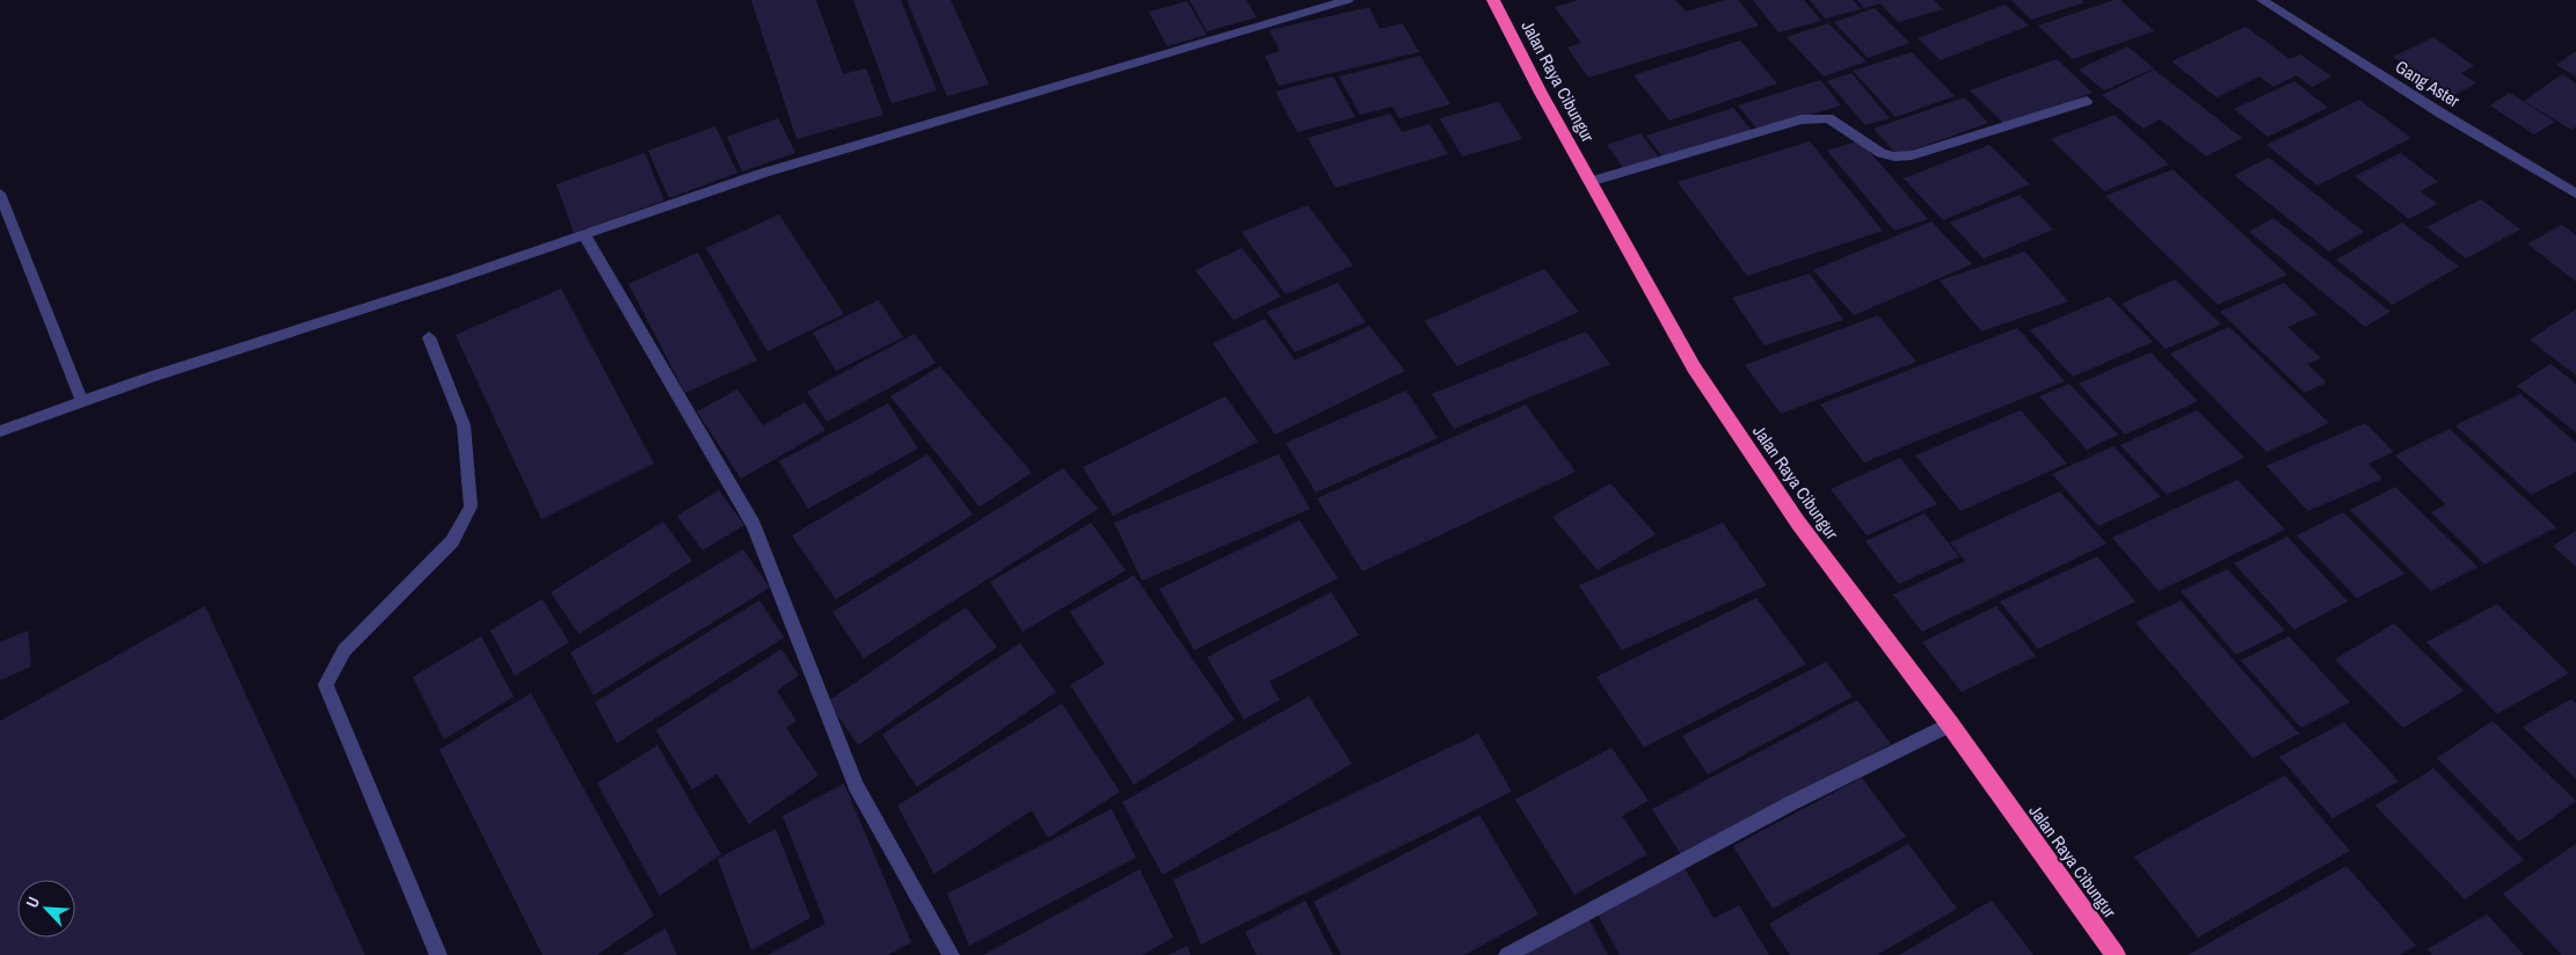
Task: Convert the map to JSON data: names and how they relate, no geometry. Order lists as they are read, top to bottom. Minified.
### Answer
{"streets":{"highway":["Jalan Raya Cibungur"],"street":["Gang Aster"]},"north":"top left"}
